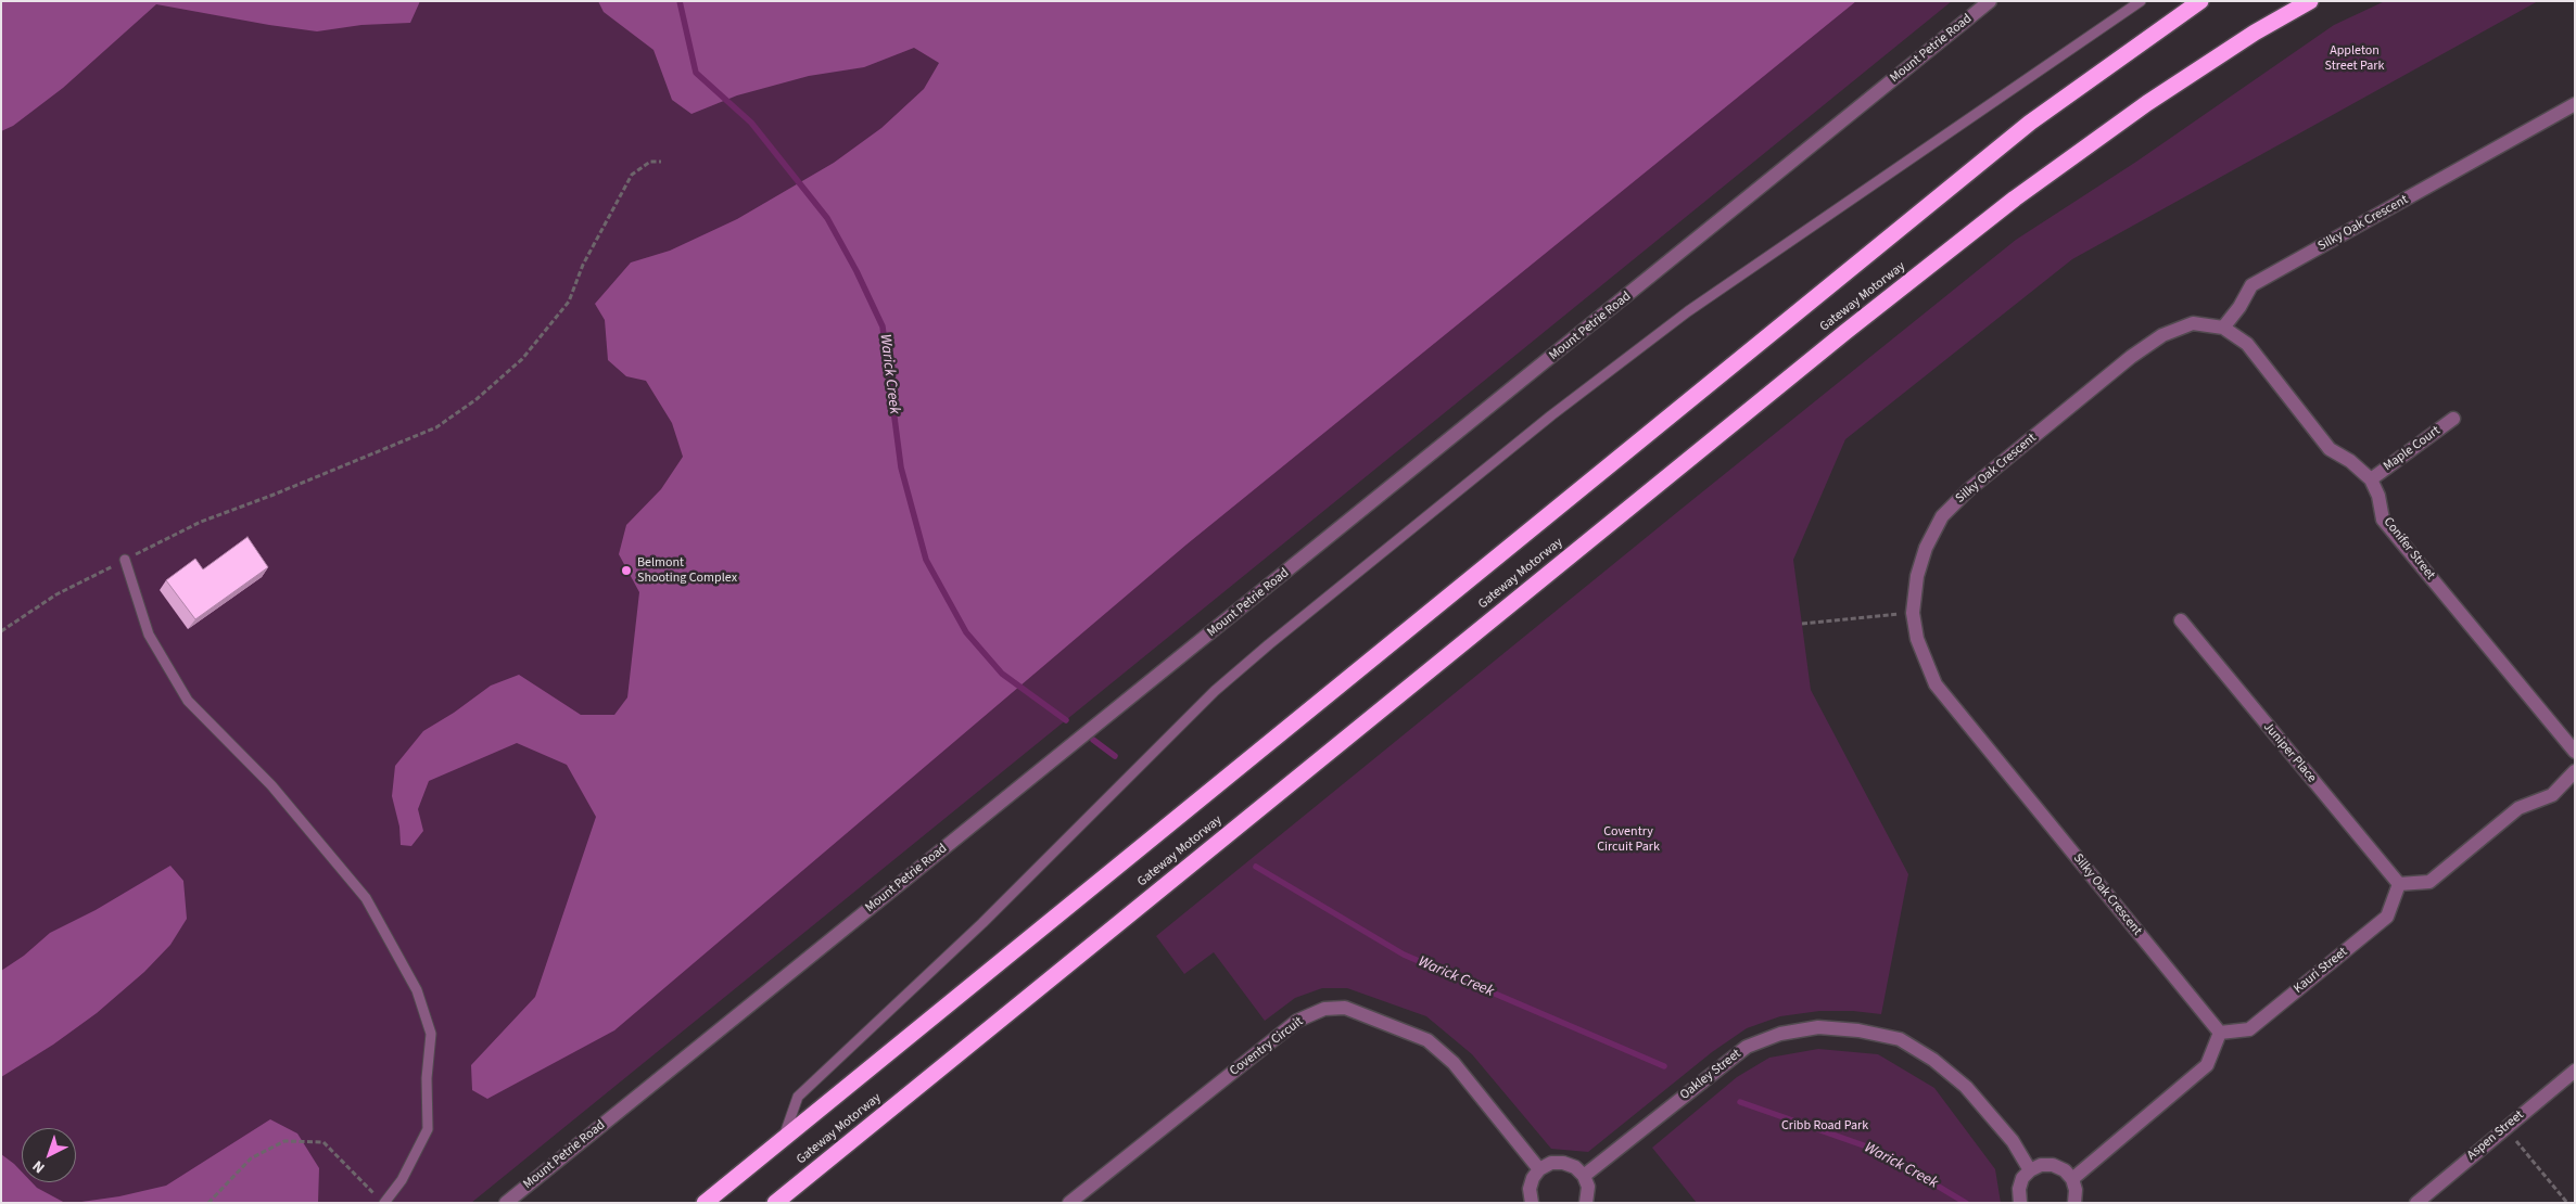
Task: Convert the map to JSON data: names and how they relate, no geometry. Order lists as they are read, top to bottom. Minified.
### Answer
{"streets":{"highway":["Gateway Motorway"],"street":["Mount Petrie Road","Silky Oak Crescent","Maple Court","Conifer Street","Juniper Place","Kauri Street","Coventry Circuit","Oakley Street","Aspen Street"]},"crossings":[["Silky Oak Crescent","Conifer Street"],["Silky Oak Crescent","Kauri Street"],["Maple Court","Conifer Street"],["Juniper Place","Kauri Street"]],"water":["Warick Creek"],"parks":["Appleton Street Park","Coventry Circuit Park","Cribb Road Park"],"places":["Belmont Shooting Complex"],"north":"bottom left"}
